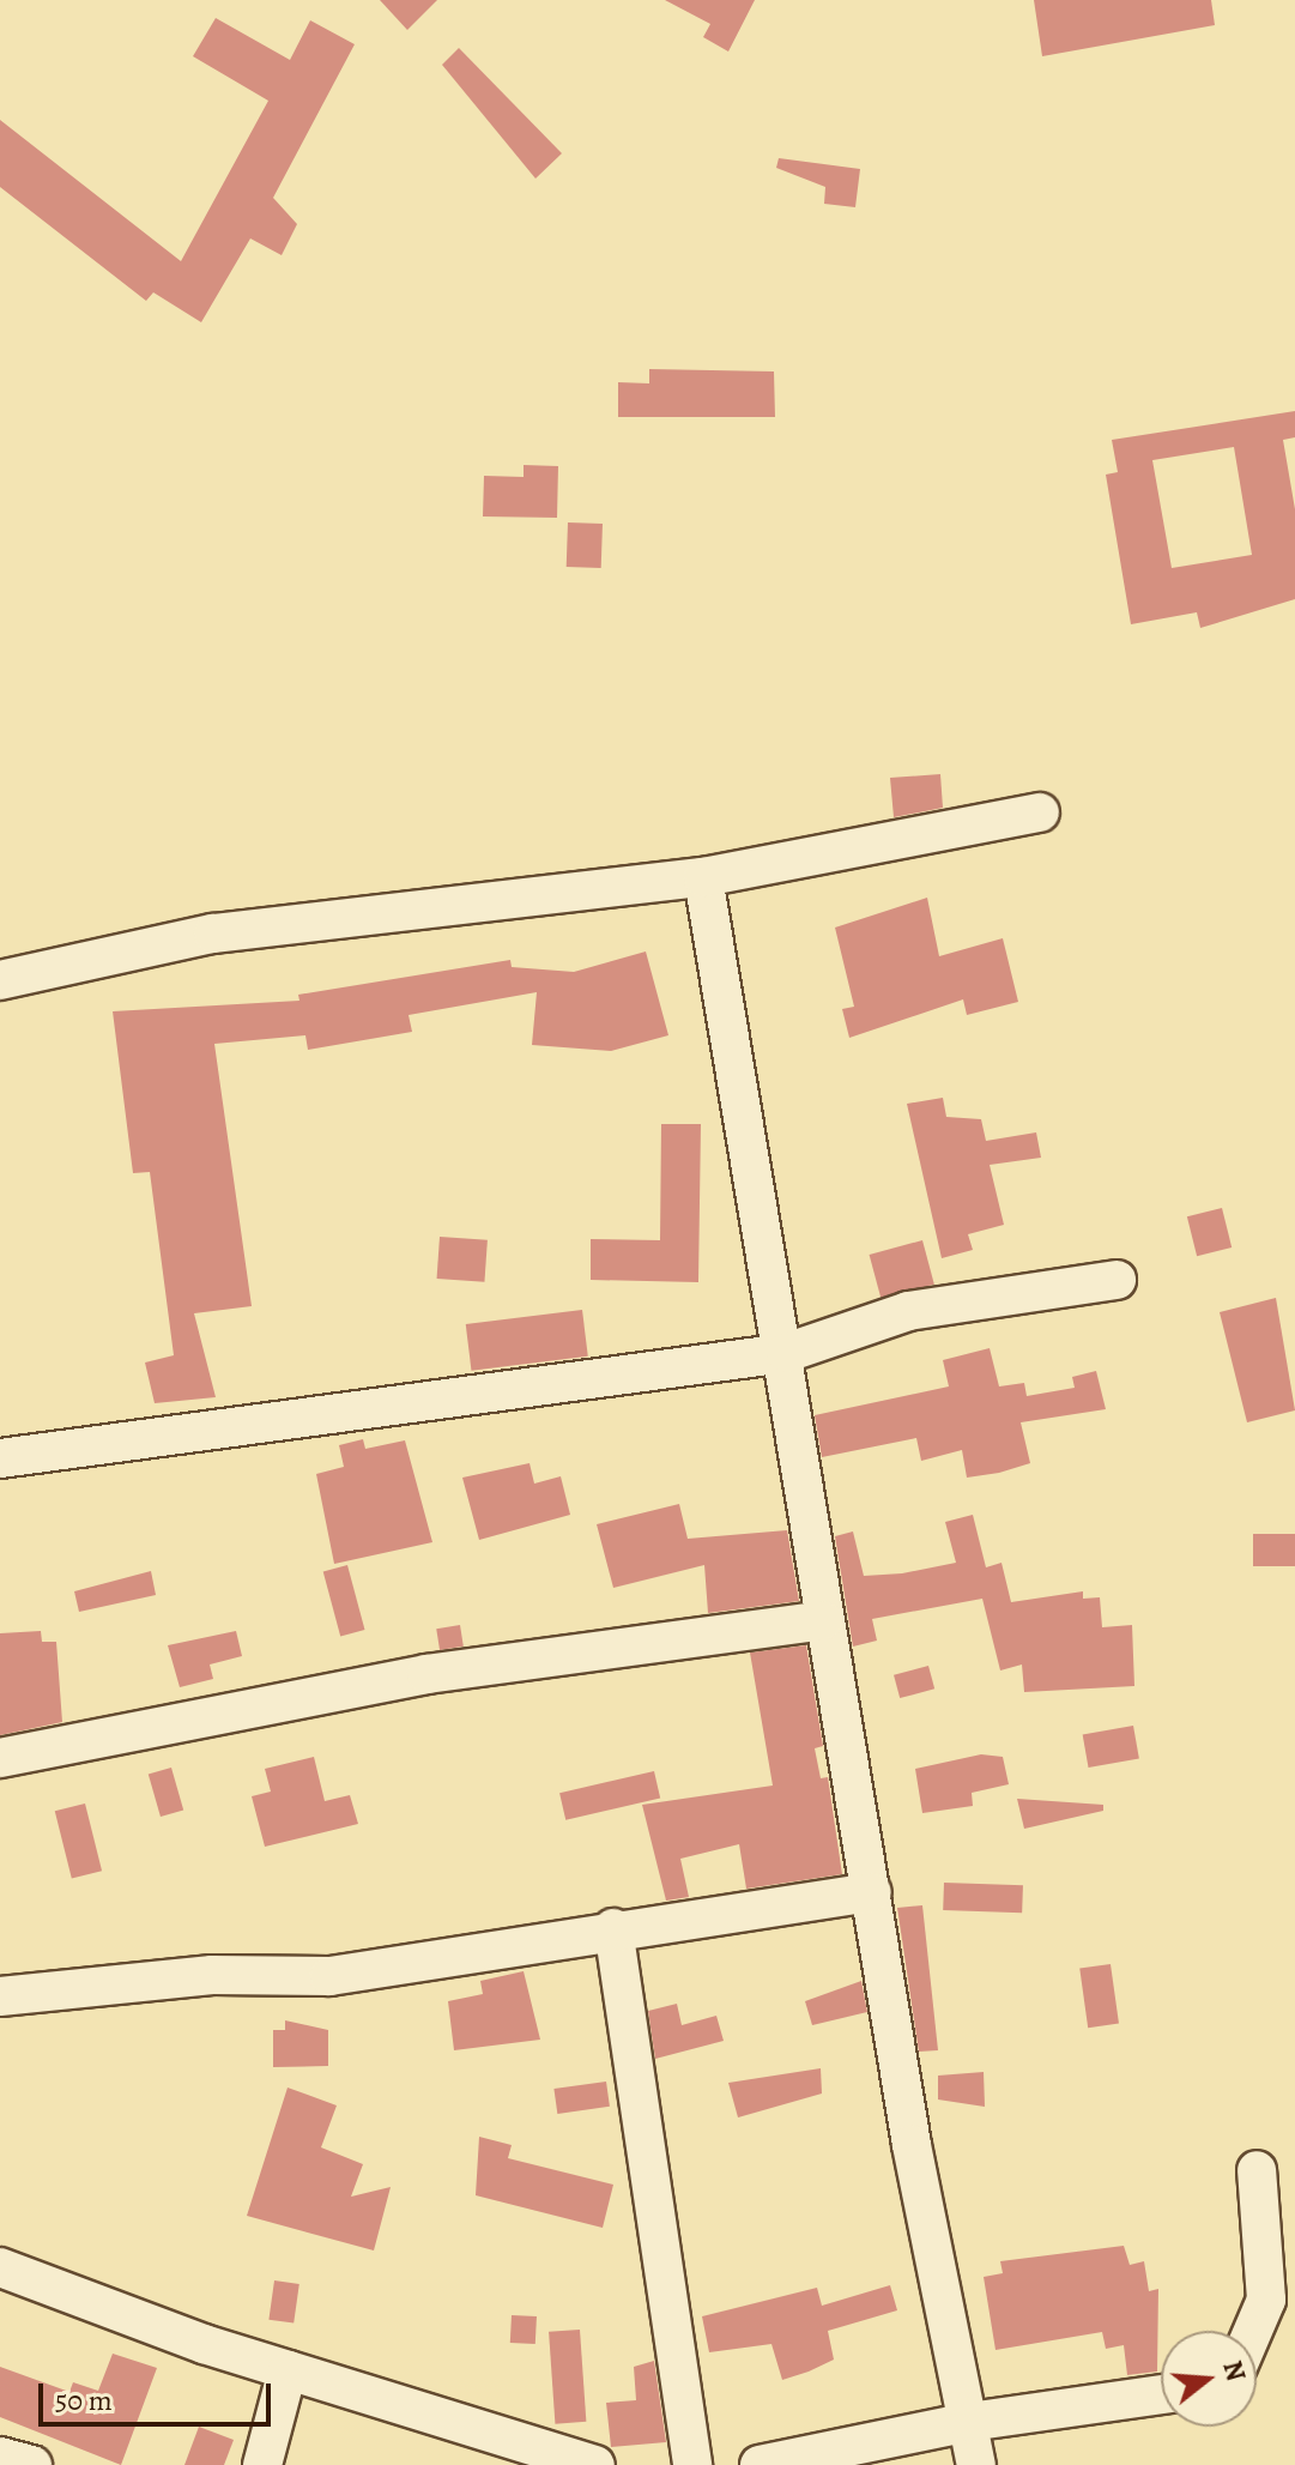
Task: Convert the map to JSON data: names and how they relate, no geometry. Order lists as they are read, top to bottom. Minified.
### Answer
{"scale_bar":"50 m","north":"right"}
